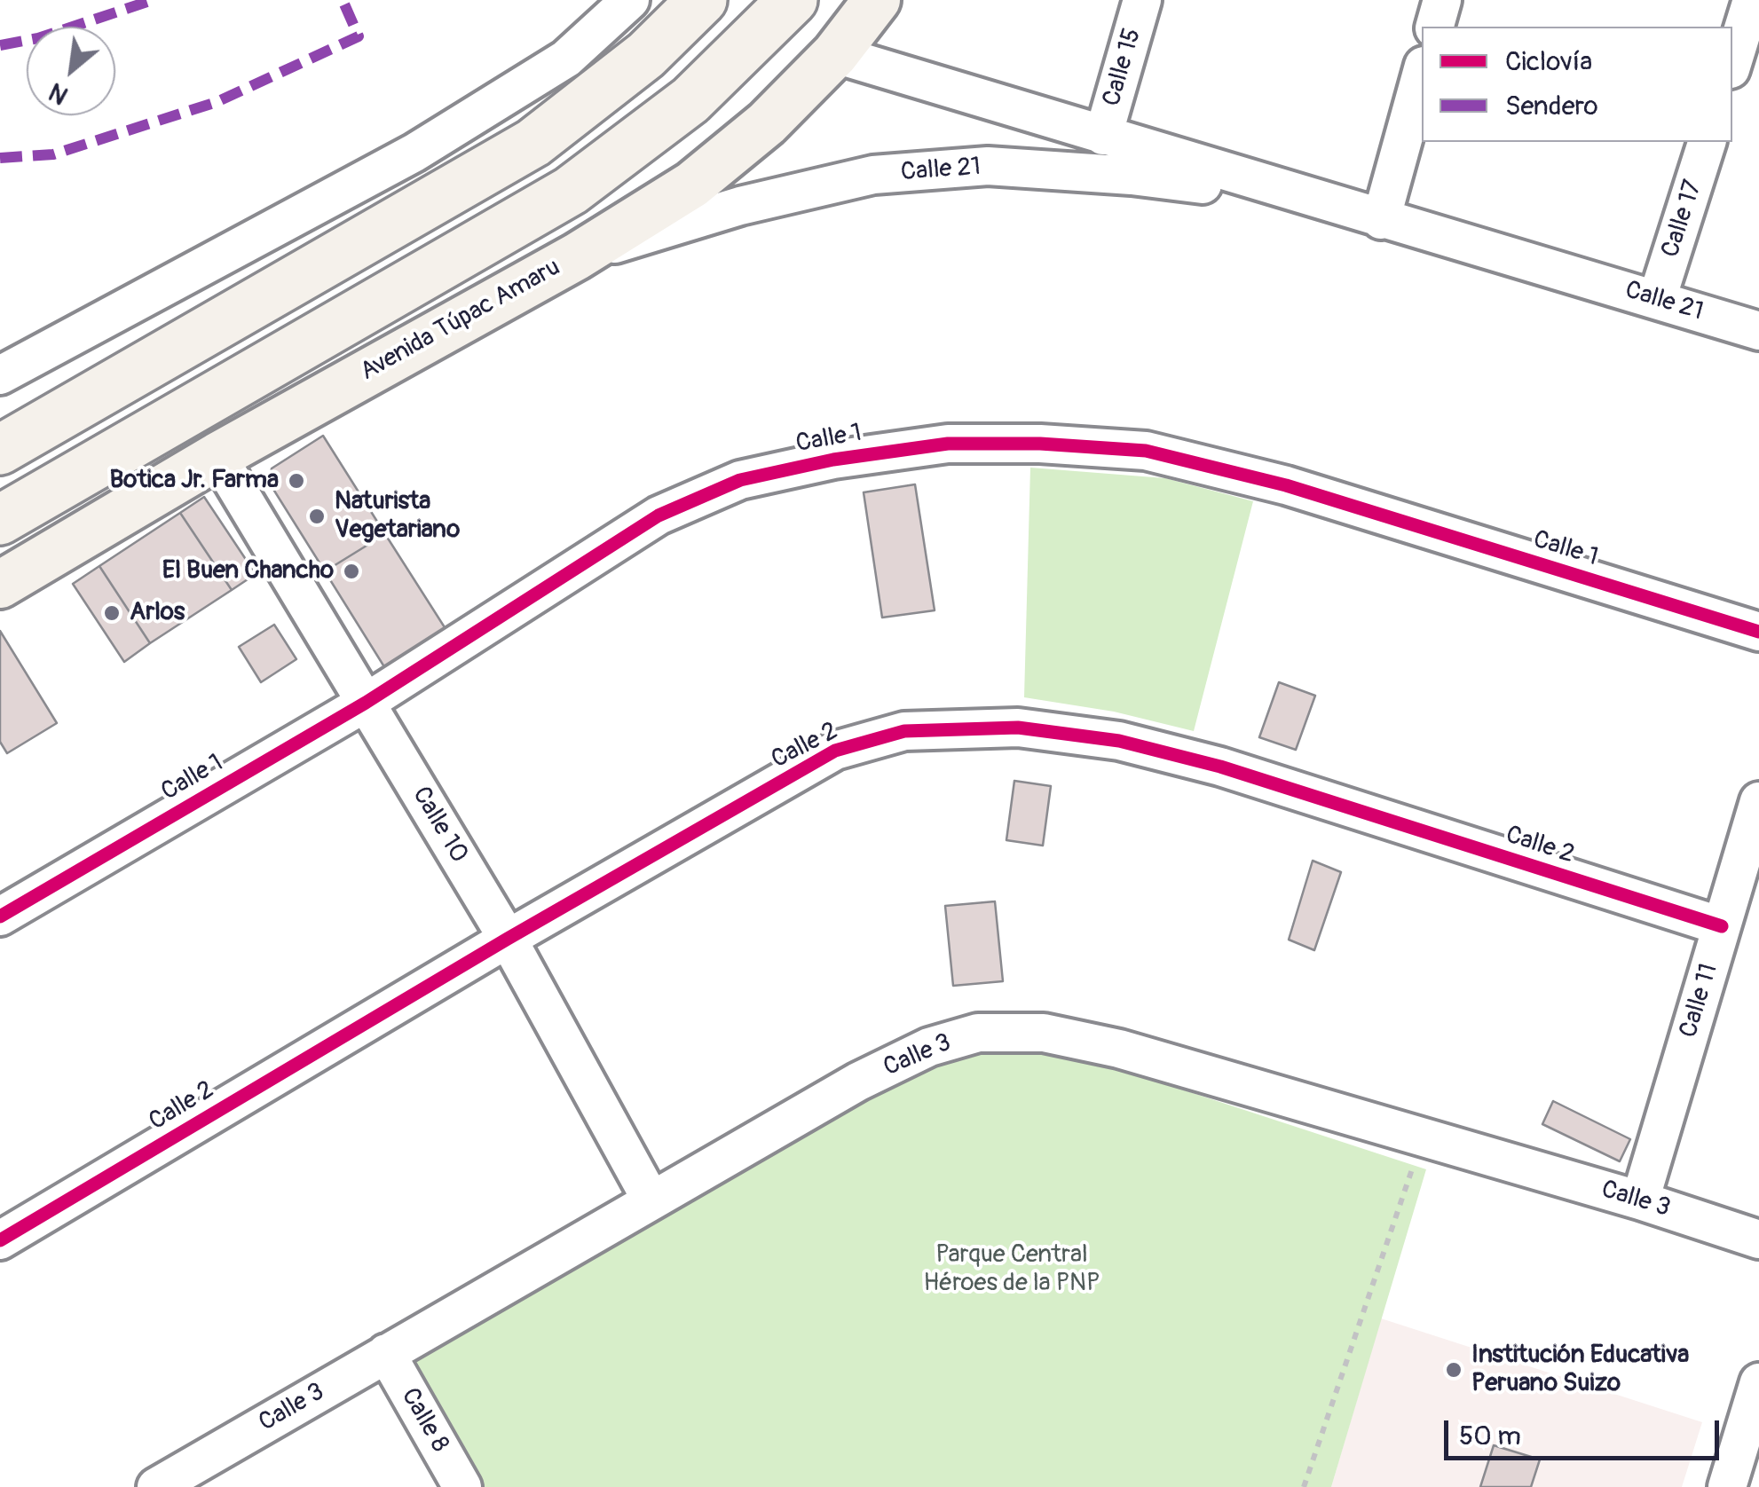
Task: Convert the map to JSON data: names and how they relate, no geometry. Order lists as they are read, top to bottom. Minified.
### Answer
{"streets":{"main road":["Avenida Túpac Amaru"],"street":["Calle 15","Calle 21","Calle 17","Calle 1","Calle 2","Calle 10","Calle 11","Calle 3","Calle 8"]},"crossings":[["Calle 15","Calle 21"],["Calle 21","Calle 17"],["Calle 21","Avenida Túpac Amaru"],["Avenida Túpac Amaru","Calle 10"],["Calle 1","Calle 10"],["Calle 2","Calle 10"],["Calle 2","Calle 11"],["Calle 10","Calle 3"],["Calle 11","Calle 3"],["Calle 3","Calle 8"]],"parks":["Parque Central Héroes de la PNP"],"places":["Botica Jr. Farma","Naturista Vegetariano","El Buen Chancho","Arlos","Institución Educativa Peruano Suizo"],"legend":["Ciclovía","Sendero"],"scale_bar":"50 m","north":"bottom left"}
